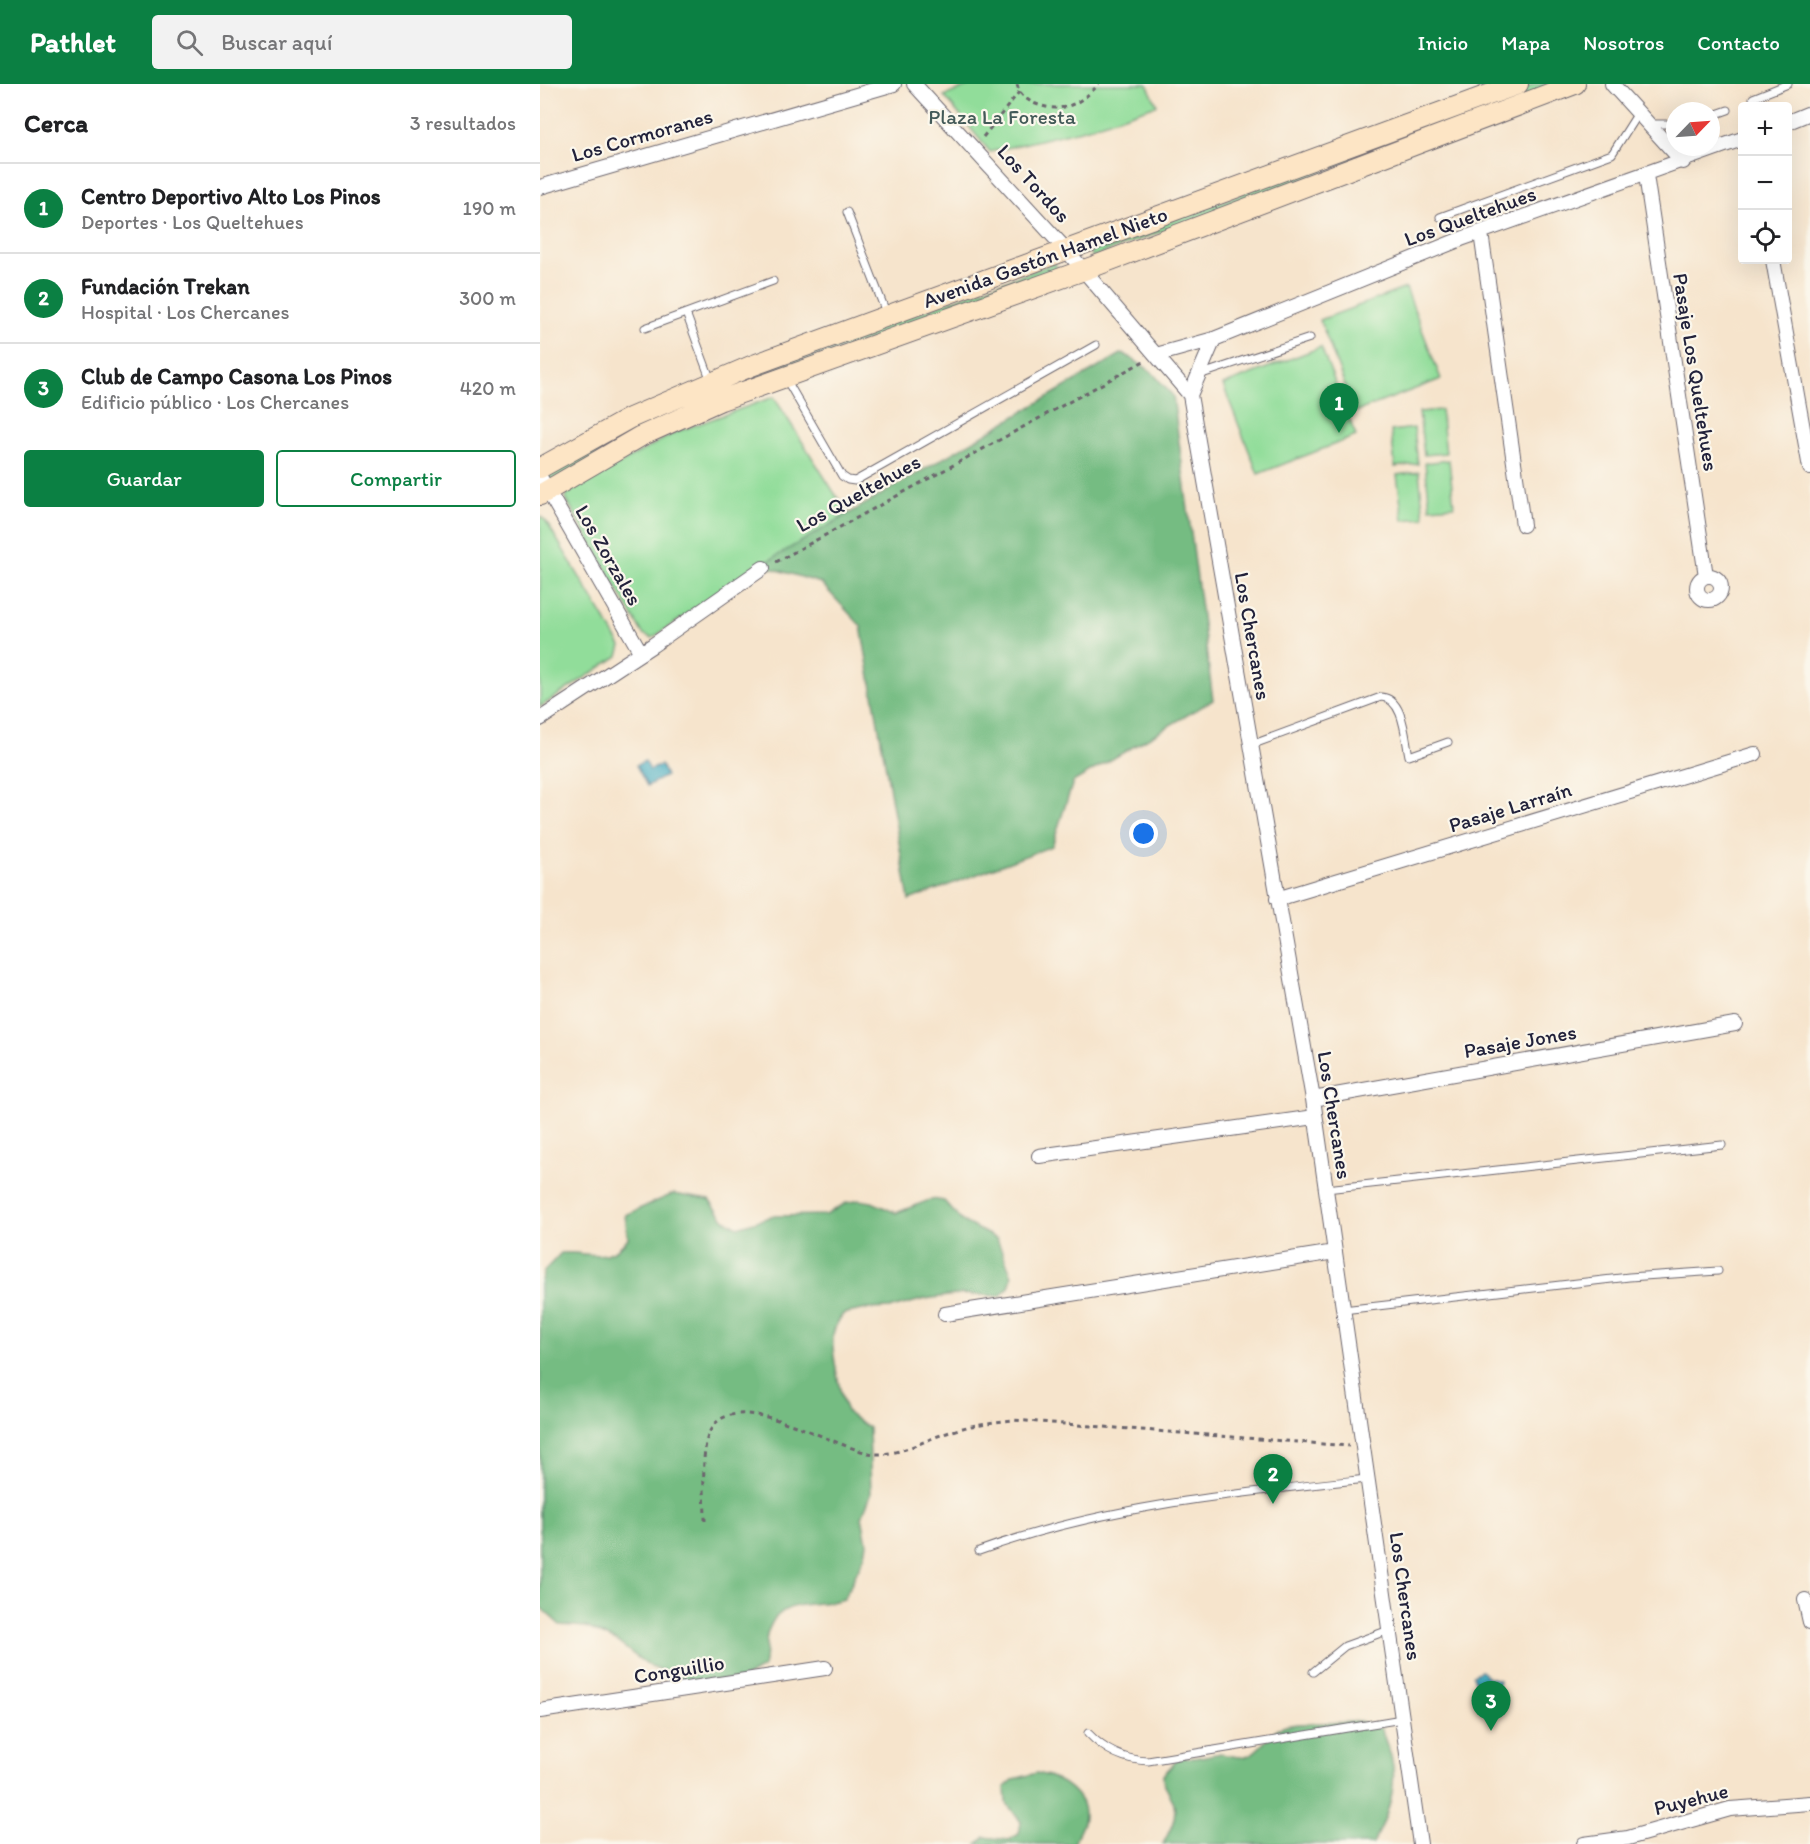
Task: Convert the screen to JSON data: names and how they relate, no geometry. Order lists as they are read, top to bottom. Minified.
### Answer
{"streets":{"main road":["Avenida Gastón Hamel Nieto"],"street":["Los Cormoranes","Los Tordos","Los Queltehues","Pasaje Los Queltehues","Los Zorzales","Los Chercanes","Pasaje Larraín","Pasaje Jones","Conguillio","Puyehue"]},"crossings":[["Los Tordos","Los Queltehues"],["Los Tordos","Avenida Gastón Hamel Nieto"],["Los Tordos","Los Chercanes"],["Los Queltehues","Pasaje Los Queltehues"],["Avenida Gastón Hamel Nieto","Los Zorzales"],["Los Chercanes","Pasaje Larraín"],["Los Chercanes","Pasaje Jones"]],"parks":["Plaza La Foresta"],"north":"top right","page":{"header":"Pathlet","search":"Buscar aquí","nav":["Inicio","Mapa","Nosotros","Contacto"],"heading":["Cerca","3 resultados"],"map_buttons":["+","−"],"list":[{"mark":"1","name":"Centro Deportivo Alto Los Pinos","note":"Deportes · Los Queltehues","value":"190 m"},{"mark":"2","name":"Fundación Trekan","note":"Hospital · Los Chercanes","value":"300 m"},{"mark":"3","name":"Club de Campo Casona Los Pinos","note":"Edificio público · Los Chercanes","value":"420 m"}],"pins":["1","2","3"],"buttons":["Guardar","Compartir"]}}
